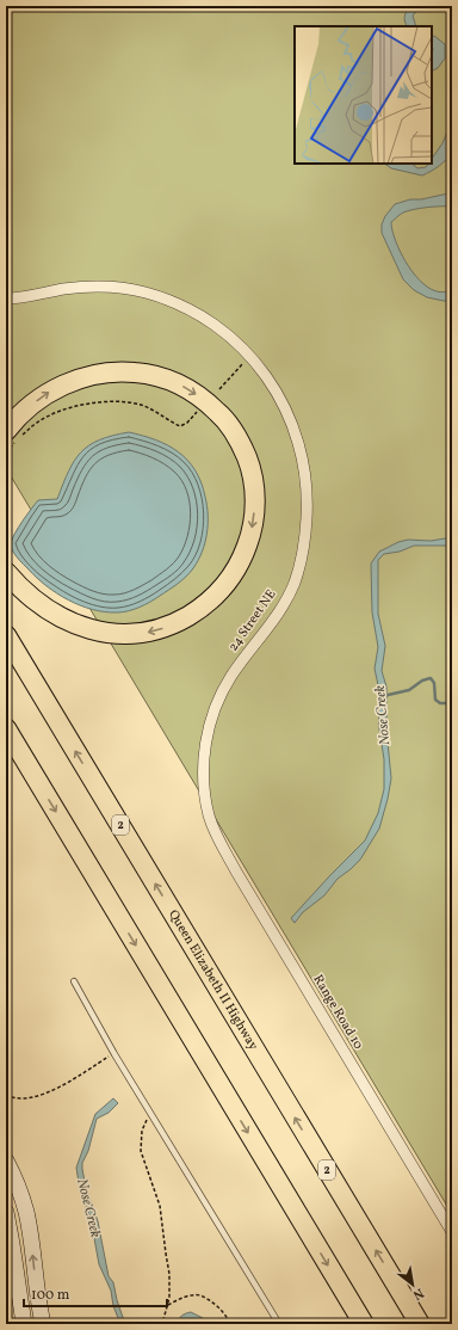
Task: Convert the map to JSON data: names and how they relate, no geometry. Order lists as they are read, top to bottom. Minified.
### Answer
{"streets":{"highway":["2","Queen Elizabeth II Highway"],"street":["24 Street NE","Range Road 10"]},"crossings":[["24 Street NE","Range Road 10"]],"water":["Nose Creek"],"scale_bar":"100 m","north":"bottom right"}
